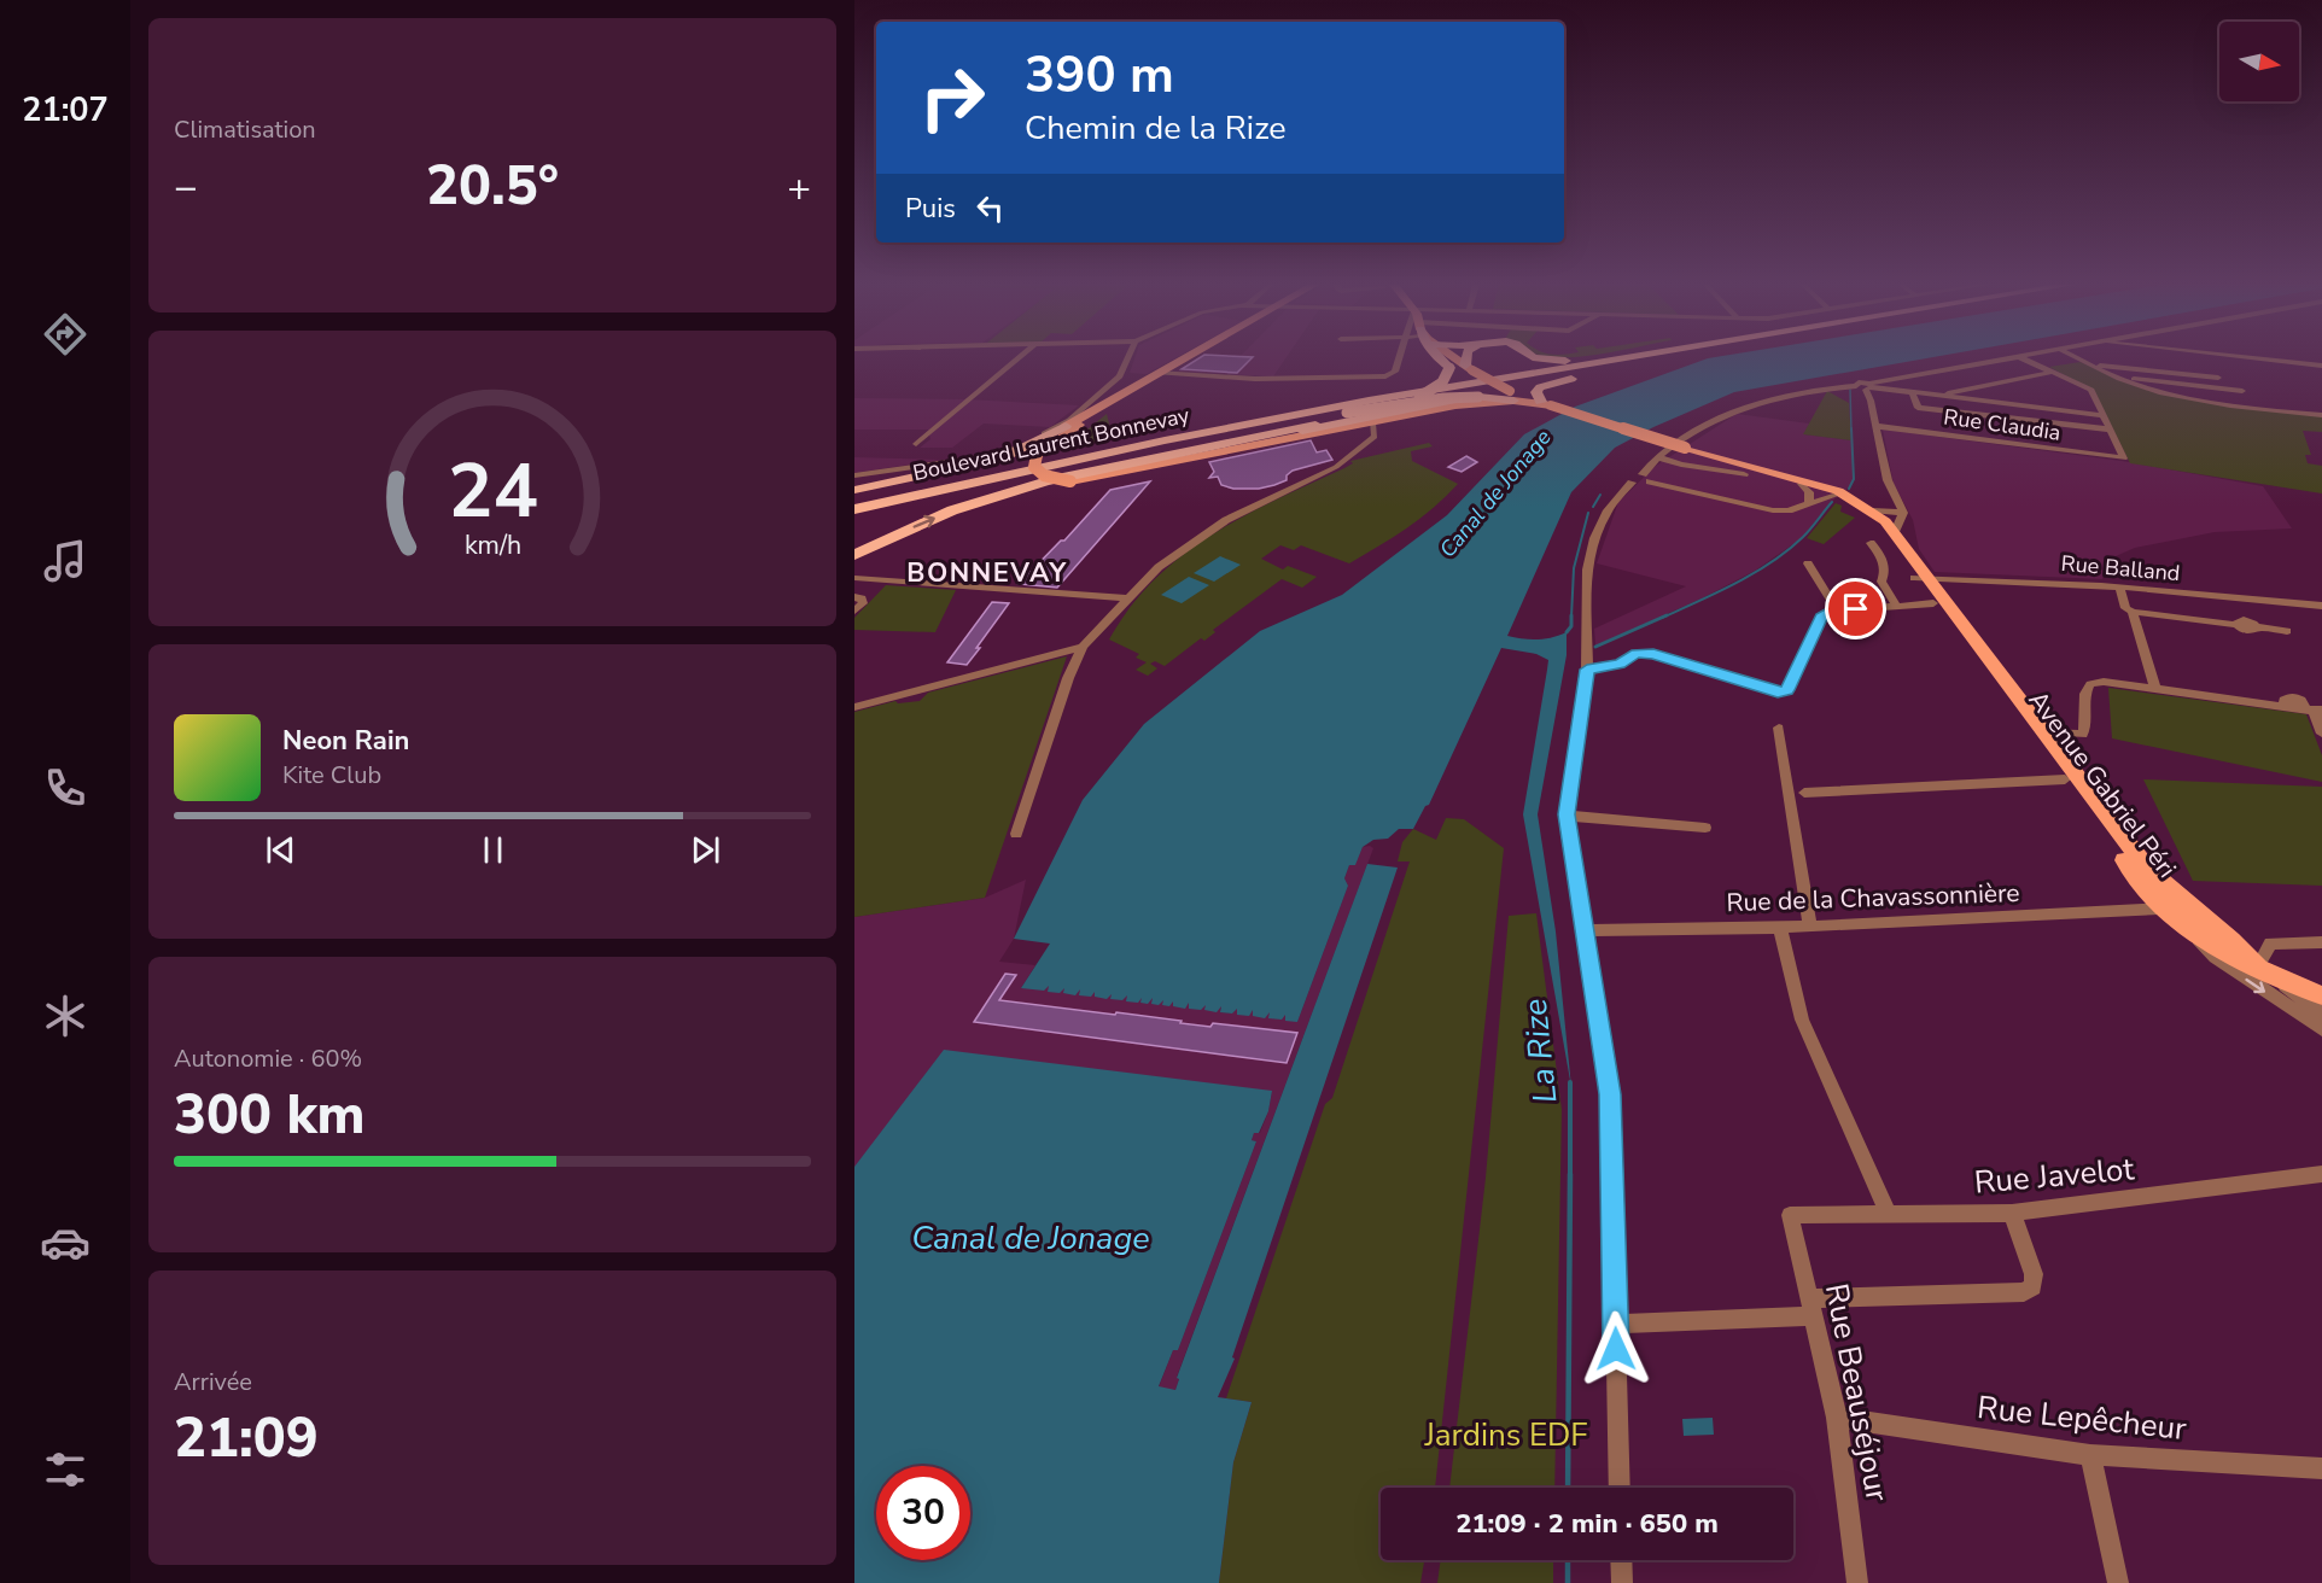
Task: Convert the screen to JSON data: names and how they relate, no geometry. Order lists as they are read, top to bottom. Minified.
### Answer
{"streets":{"highway":["Boulevard Laurent Bonnevay"],"main road":["Avenue Gabriel Péri"],"street":["Rue Claudia","Rue Balland","Rue de la Chavassonnière","Rue Javelot","Rue Beauséjour","Rue Lepêcheur"]},"crossings":[["Rue Balland","Avenue Gabriel Péri"],["Avenue Gabriel Péri","Rue de la Chavassonnière"],["Rue Javelot","Rue Beauséjour"],["Rue Beauséjour","Rue Lepêcheur"]],"districts":["BONNEVAY"],"water":["Canal de Jonage","La Rize"],"parks":["Jardins EDF"],"north":"right","page":{"tabs":"21:07","tile":["Climatisation",["Autonomie · 60%","300 km"],["Arrivée","21:09"]],"turn":["390 m","Chemin de la Rize"],"heat":["−","20.5°","+"],"then":"Puis","song":["Neon Rain","Kite Club"],"limit":"30","trip":"21:09 · 2 min · 650 m","gauge":["24","km/h"]}}
